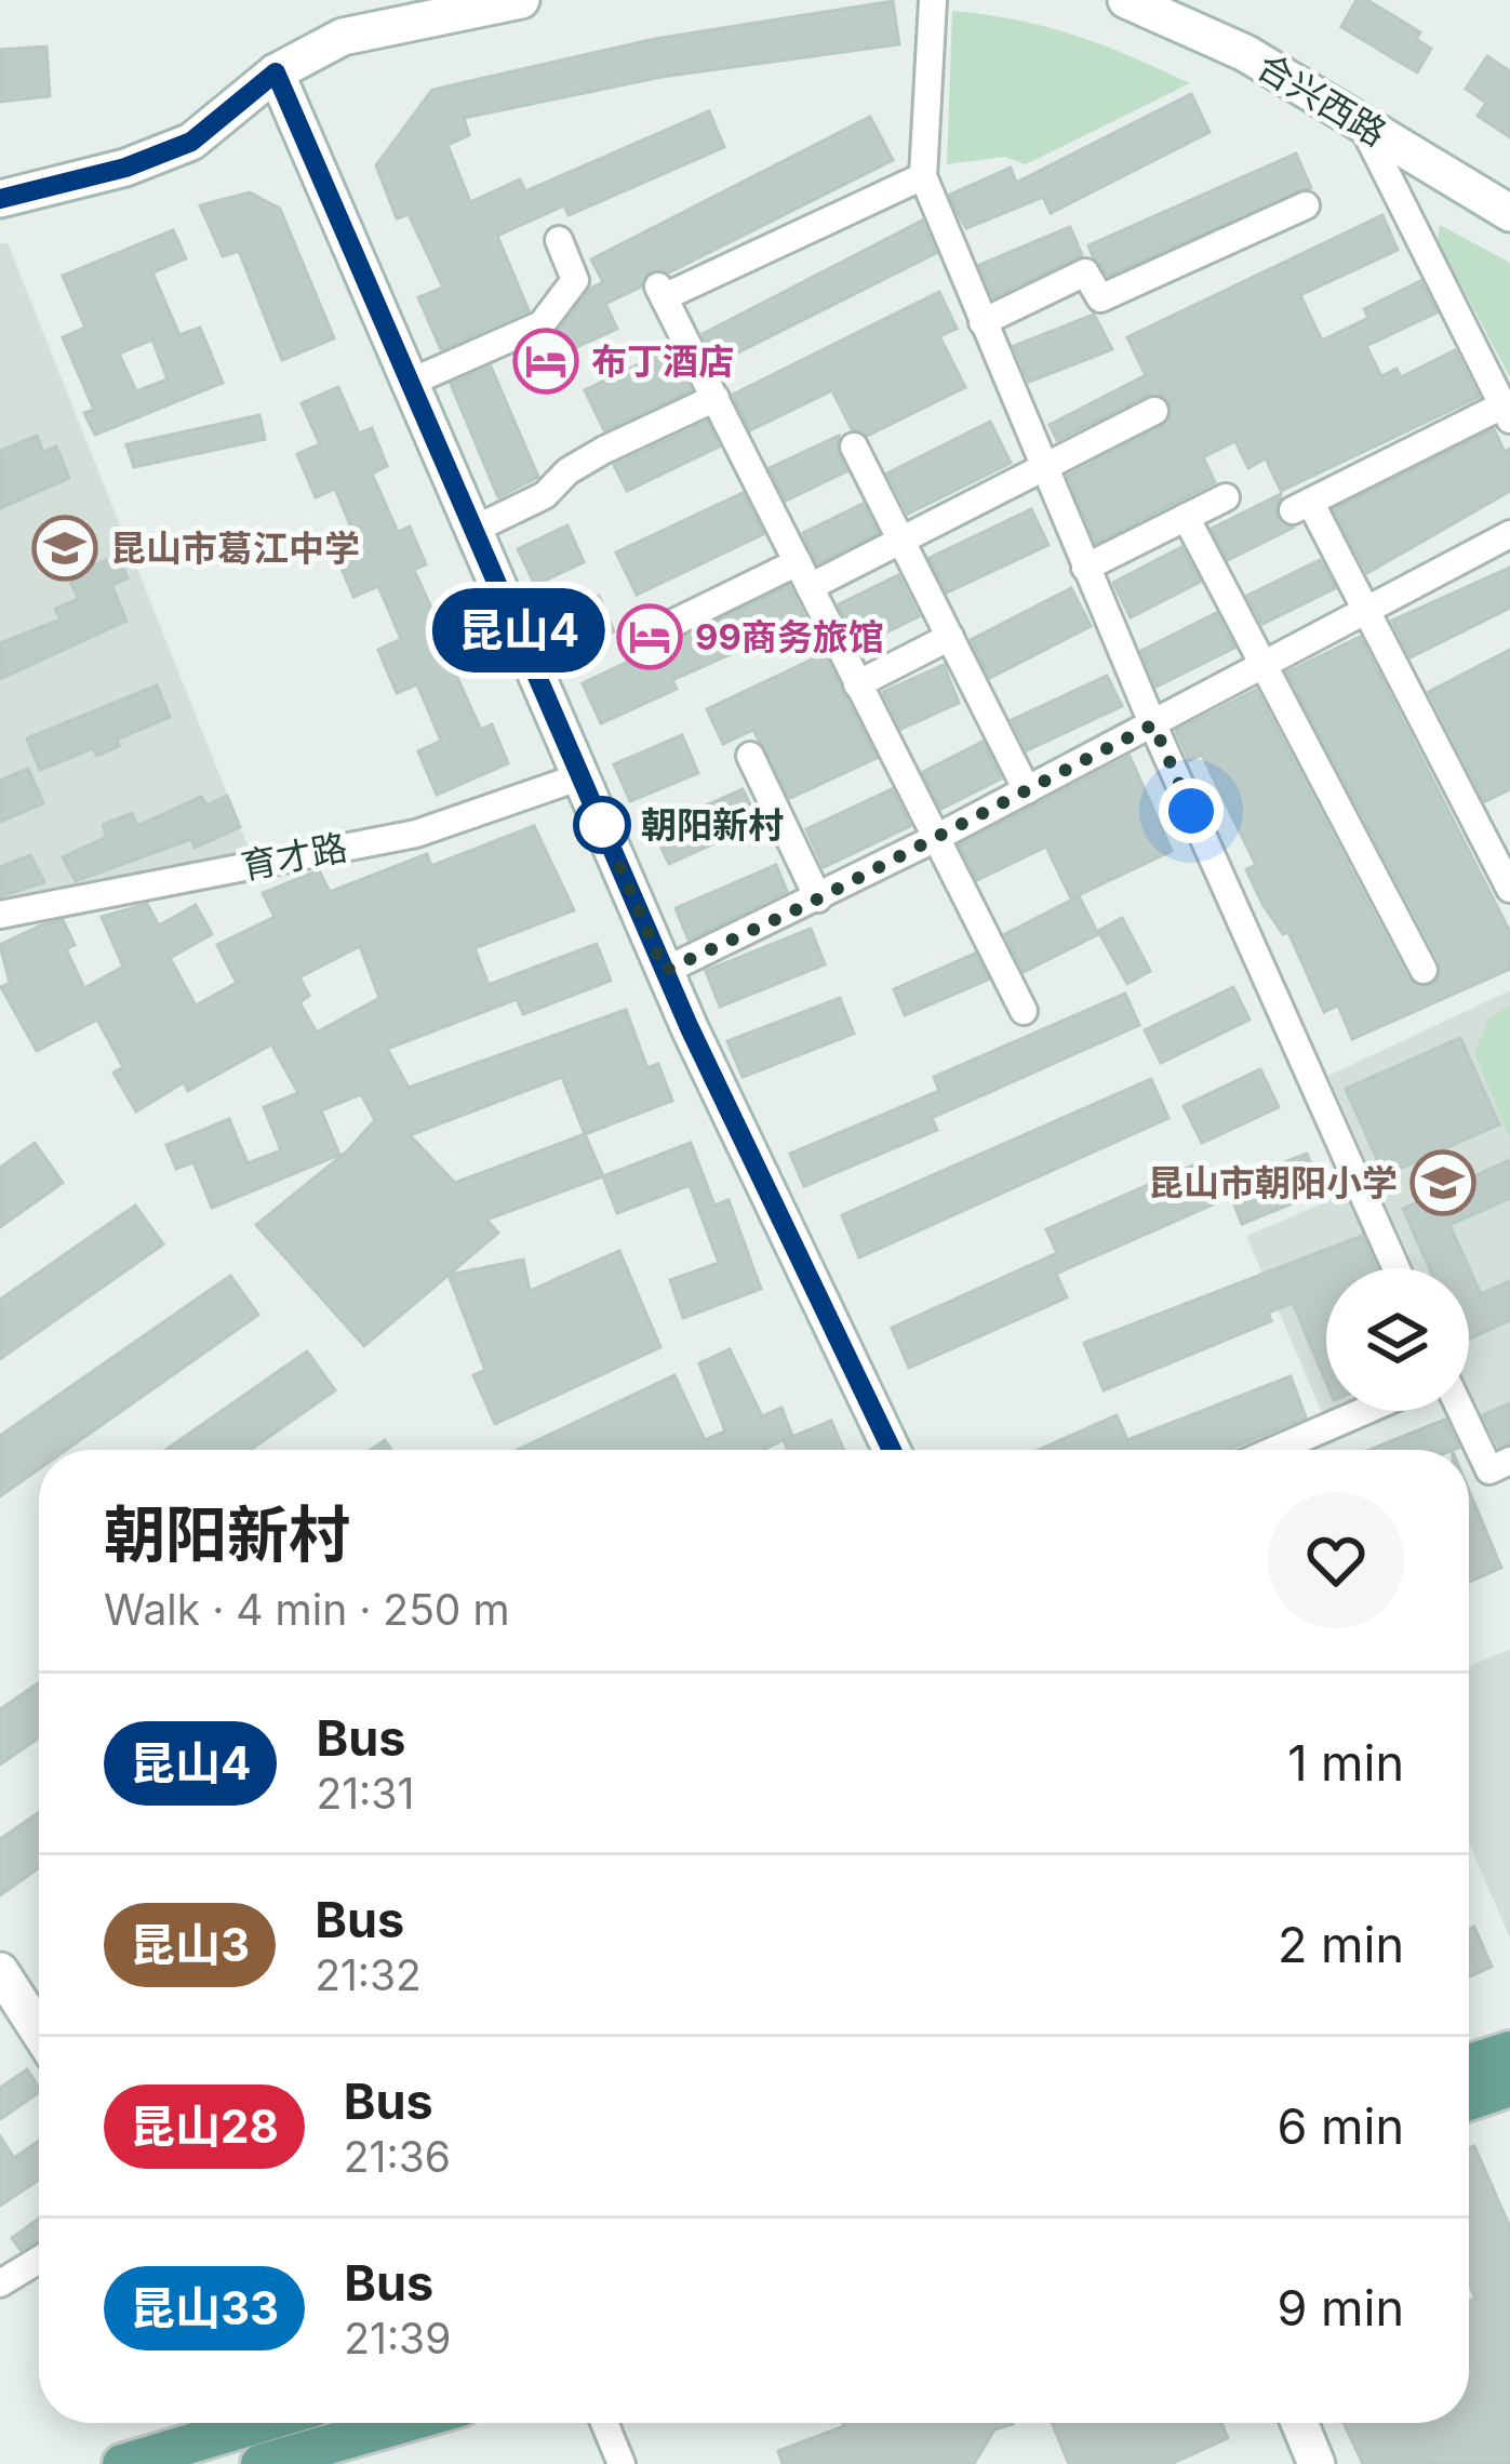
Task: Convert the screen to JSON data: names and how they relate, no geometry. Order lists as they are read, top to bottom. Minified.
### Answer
{"streets":{"street":["合兴西路","育才路"]},"places":{"hotel":["布丁酒店","99商务旅馆"],"school or university":["昆山市葛江中学","昆山市朝阳小学"],"other":["朝阳新村"]},"lines":["bus line 昆山4"],"page":{"on_map":"昆山4","heading":["朝阳新村","Walk · 4 min · 250 m"],"list":[{"mark":"昆山4","name":"Bus","note":"21:31","value":"1 min"},{"mark":"昆山3","name":"Bus","note":"21:32","value":"2 min"},{"mark":"昆山28","name":"Bus","note":"21:36","value":"6 min"},{"mark":"昆山33","name":"Bus","note":"21:39","value":"9 min"}]}}
